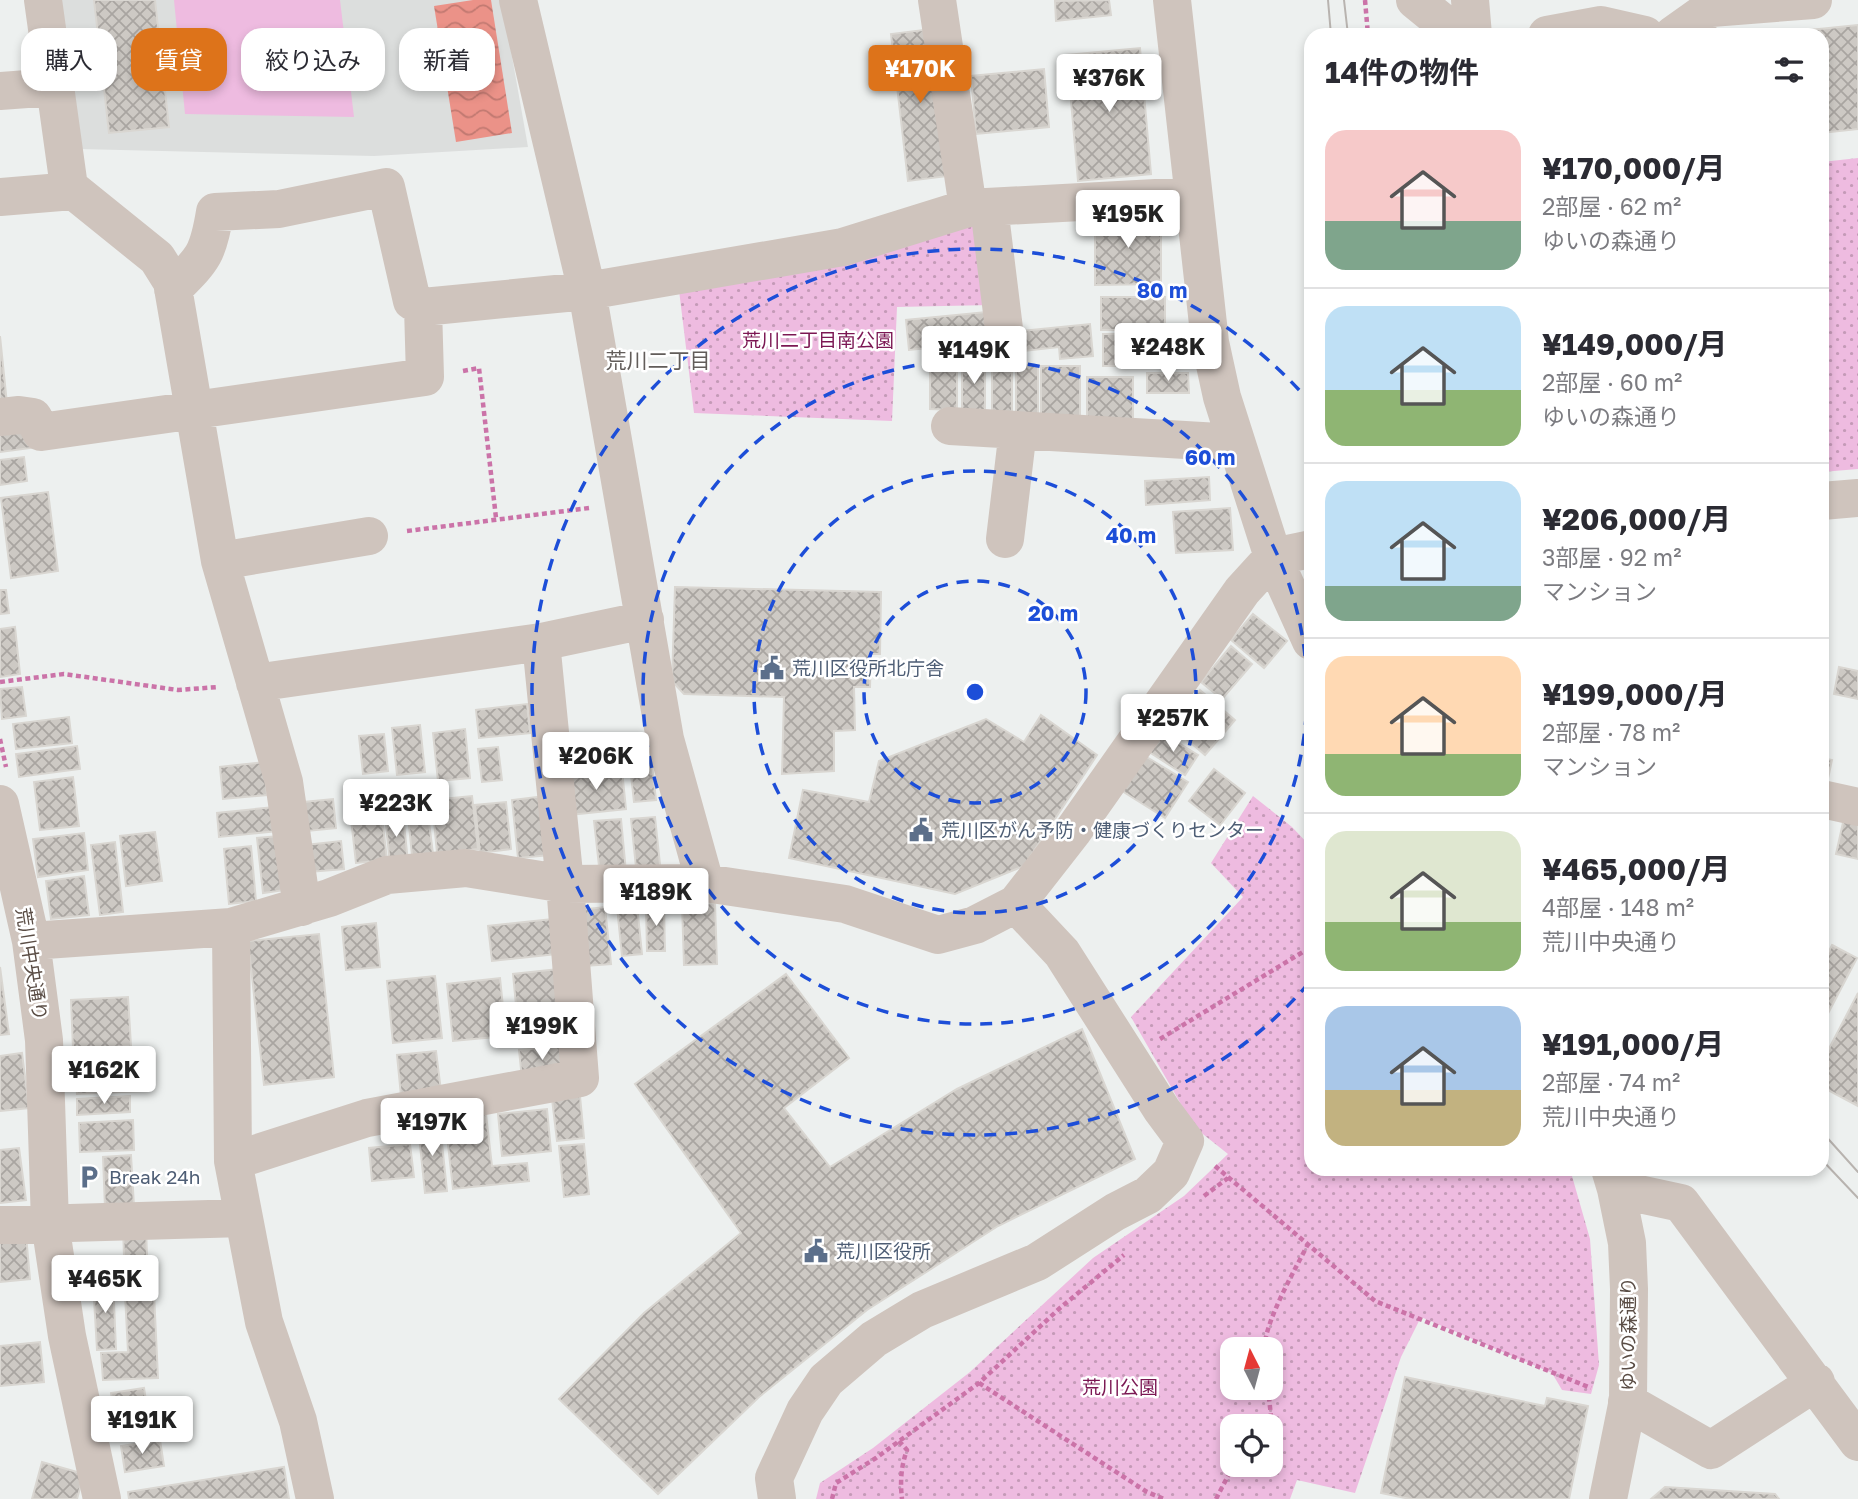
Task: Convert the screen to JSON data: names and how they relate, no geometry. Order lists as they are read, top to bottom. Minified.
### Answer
{"streets":{"street":["荒川中央通り","ゆいの森通り"]},"districts":["荒川二丁目"],"parks":["荒川二丁目南公園","荒川公園"],"places":{"public building":["荒川区役所北庁舎","荒川区がん予防・健康づくりセンター","荒川区役所"],"parking":["Break 24h"]},"north":"top","page":{"chip":["購入","賃貸","絞り込み","新着"],"heading":"14件の物件","price":["¥170K","¥376K","¥195K","¥248K","¥149K","¥257K","¥206K","¥223K","¥189K","¥199K","¥162K","¥197K","¥465K","¥191K"],"list":[{"name":"¥170,000/月","note":"2部屋 · 62 m² · ゆいの森通り"},{"name":"¥149,000/月","note":"2部屋 · 60 m² · ゆいの森通り"},{"name":"¥206,000/月","note":"3部屋 · 92 m² · マンション"},{"name":"¥199,000/月","note":"2部屋 · 78 m² · マンション"},{"name":"¥465,000/月","note":"4部屋 · 148 m² · 荒川中央通り"},{"name":"¥191,000/月","note":"2部屋 · 74 m² · 荒川中央通り"}]},"rings":["80 m","60 m","40 m","20 m"]}
